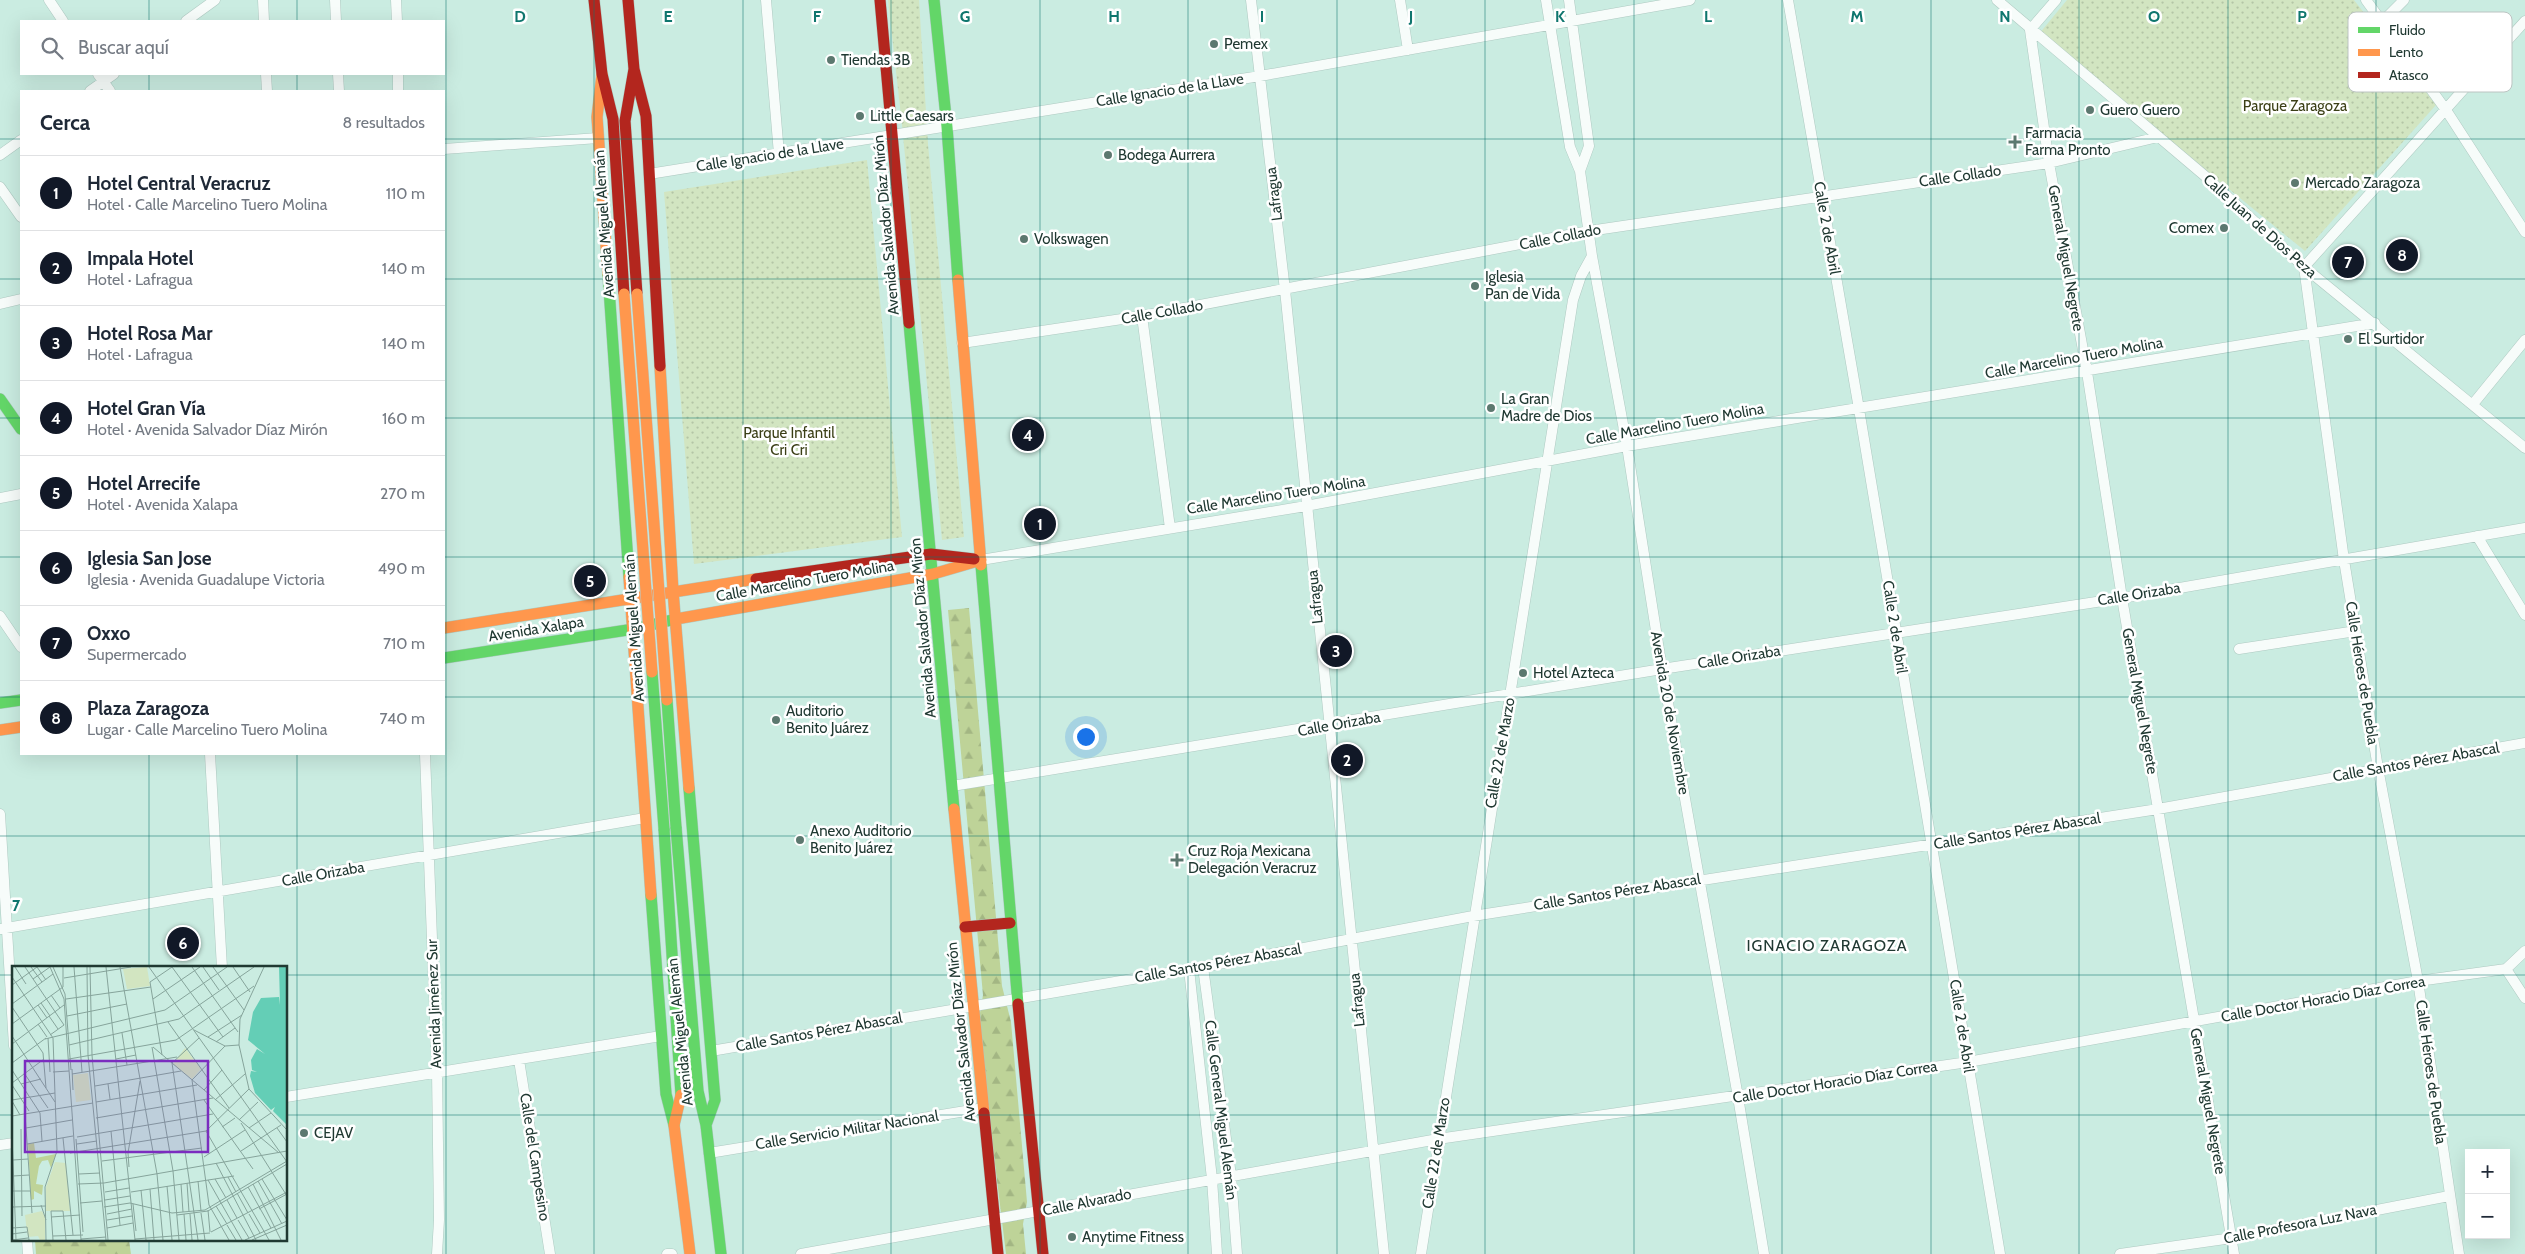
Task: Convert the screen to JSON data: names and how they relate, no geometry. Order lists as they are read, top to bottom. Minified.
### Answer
{"streets":{"main road":["Avenida Miguel Alemán","Avenida Salvador Díaz Mirón","Calle Marcelino Tuero Molina","Avenida Xalapa"],"street":["Calle Ignacio de la Llave","Calle Collado","Lafragua","Calle Juan de Dios Peza","Calle 2 de Abril","General Miguel Negrete","Calle Orizaba","Calle Héroes de Puebla","Avenida 20 de Noviembre","Calle 22 de Marzo","Calle Santos Pérez Abascal","Calle Doctor Horacio Díaz Correa","Avenida Jiménez Sur","Calle General Miguel Alemán","Calle Servicio Militar Nacional","Calle del Campesino","Calle Alvarado","Calle Profesora Luz Nava"]},"crossings":[["Calle Ignacio de la Llave","Lafragua"],["Calle Ignacio de la Llave","Avenida Salvador Díaz Mirón"],["Calle Ignacio de la Llave","Avenida 20 de Noviembre"],["Calle Collado","Lafragua"],["Calle Collado","Calle Juan de Dios Peza"],["Calle Collado","Calle 2 de Abril"],["Calle Collado","General Miguel Negrete"],["Calle Collado","Avenida 20 de Noviembre"],["Lafragua","Calle Marcelino Tuero Molina"],["Lafragua","Calle Orizaba"],["Lafragua","Calle Santos Pérez Abascal"],["Lafragua","Calle Doctor Horacio Díaz Correa"],["Lafragua","Calle Alvarado"],["Avenida Miguel Alemán","Calle Servicio Militar Nacional"],["Avenida Salvador Díaz Mirón","Calle Marcelino Tuero Molina"],["Avenida Salvador Díaz Mirón","Calle Orizaba"],["Avenida Salvador Díaz Mirón","Calle Santos Pérez Abascal"],["Avenida Salvador Díaz Mirón","Calle Servicio Militar Nacional"],["Avenida Salvador Díaz Mirón","Calle Alvarado"],["Calle Juan de Dios Peza","General Miguel Negrete"],["Calle Juan de Dios Peza","Calle Marcelino Tuero Molina"],["Calle Juan de Dios Peza","Calle Héroes de Puebla"],["Calle 2 de Abril","Calle Marcelino Tuero Molina"],["Calle 2 de Abril","Calle Orizaba"],["Calle 2 de Abril","Calle Santos Pérez Abascal"],["Calle 2 de Abril","Calle Doctor Horacio Díaz Correa"],["General Miguel Negrete","Calle Marcelino Tuero Molina"],["General Miguel Negrete","Calle Orizaba"],["General Miguel Negrete","Calle Santos Pérez Abascal"],["General Miguel Negrete","Calle Doctor Horacio Díaz Correa"],["General Miguel Negrete","Calle Profesora Luz Nava"],["Calle Marcelino Tuero Molina","Avenida Xalapa"],["Calle Marcelino Tuero Molina","Calle Héroes de Puebla"],["Calle Marcelino Tuero Molina","Avenida 20 de Noviembre"],["Calle Marcelino Tuero Molina","Calle 22 de Marzo"],["Calle Orizaba","Calle Héroes de Puebla"],["Calle Orizaba","Avenida 20 de Noviembre"],["Calle Orizaba","Calle 22 de Marzo"],["Calle Orizaba","Avenida Jiménez Sur"],["Calle Héroes de Puebla","Calle Santos Pérez Abascal"],["Calle Héroes de Puebla","Calle Doctor Horacio Díaz Correa"],["Calle Héroes de Puebla","Calle Profesora Luz Nava"],["Avenida 20 de Noviembre","Calle 22 de Marzo"],["Avenida 20 de Noviembre","Calle Santos Pérez Abascal"],["Avenida 20 de Noviembre","Calle Doctor Horacio Díaz Correa"],["Calle 22 de Marzo","Calle Santos Pérez Abascal"],["Calle 22 de Marzo","Calle Doctor Horacio Díaz Correa"],["Calle Santos Pérez Abascal","Calle General Miguel Alemán"],["Calle Doctor Horacio Díaz Correa","Calle Alvarado"],["Calle General Miguel Alemán","Calle Alvarado"]],"districts":["IGNACIO ZARAGOZA"],"parks":["Parque Zaragoza","Parque Infantil Cri Cri"],"places":{"other":["Pemex","Tiendas 3B","Guero Guero","Little Caesars","Bodega Aurrera","Mercado Zaragoza","Comex","Volkswagen","Iglesia Pan de Vida","El Surtidor","La Gran Madre de Dios","Hotel Azteca","Auditorio Benito Juárez","Anexo Auditorio Benito Juárez","CEJAV","Anytime Fitness"],"health":["Farmacia Farma Pronto","Cruz Roja Mexicana Delegación Veracruz"]},"legend":["Fluido","Lento","Atasco"],"page":{"search":"Buscar aquí","heading":["Cerca","8 resultados"],"list":[{"mark":"1","name":"Hotel Central Veracruz","note":"Hotel · Calle Marcelino Tuero Molina","value":"110 m"},{"mark":"2","name":"Impala Hotel","note":"Hotel · Lafragua","value":"140 m"},{"mark":"3","name":"Hotel Rosa Mar","note":"Hotel · Lafragua","value":"140 m"},{"mark":"4","name":"Hotel Gran Vía","note":"Hotel · Avenida Salvador Díaz Mirón","value":"160 m"},{"mark":"5","name":"Hotel Arrecife","note":"Hotel · Avenida Xalapa","value":"270 m"},{"mark":"6","name":"Iglesia San Jose","note":"Iglesia · Avenida Guadalupe Victoria","value":"490 m"},{"mark":"7","name":"Oxxo","note":"Supermercado","value":"710 m"},{"mark":"8","name":"Plaza Zaragoza","note":"Lugar · Calle Marcelino Tuero Molina","value":"740 m"}],"pins":["8","7","4","1","5","3","2","6"],"map_buttons":["+","−"]},"grid":{"columns":["D","E","F","G","H","I","J","K","L","M","N","O","P"],"rows":["7"]}}
